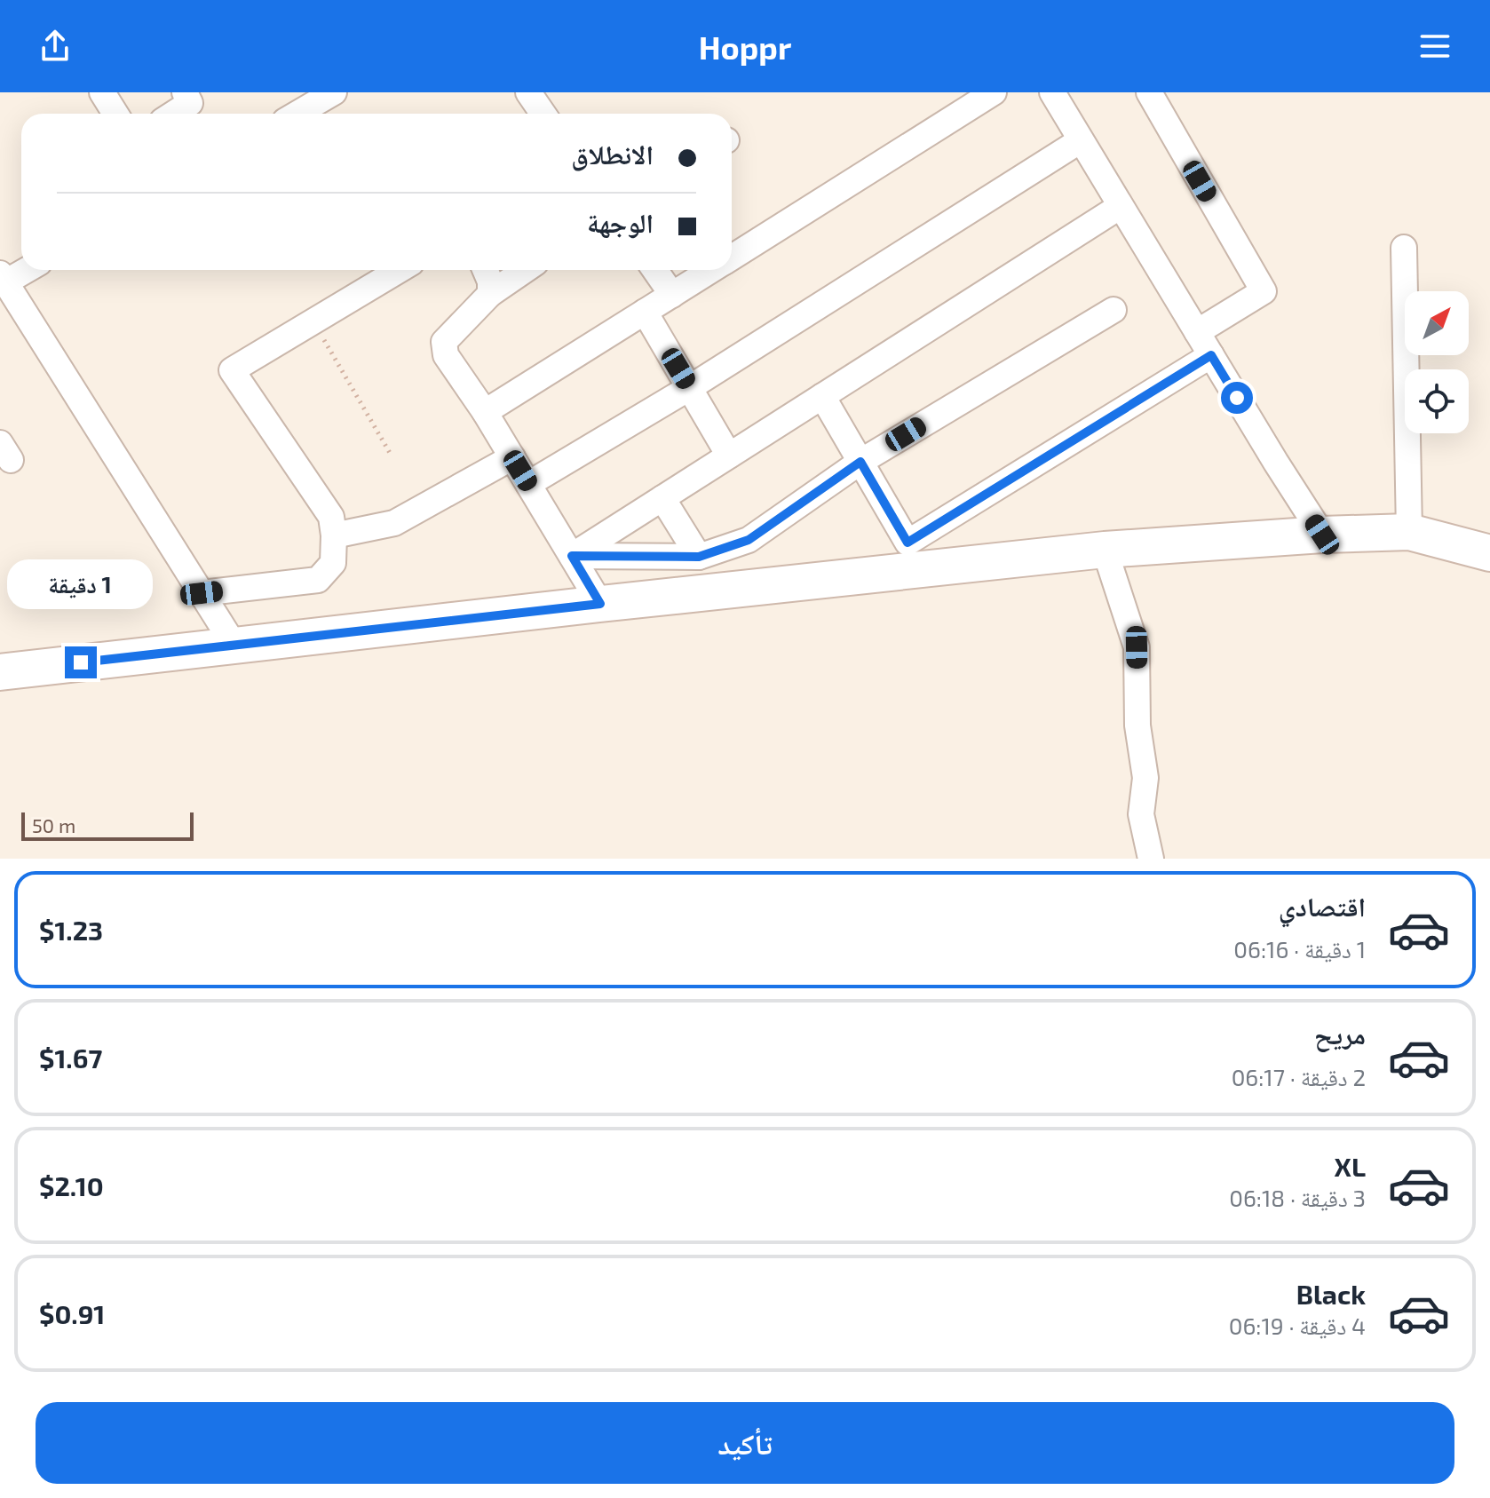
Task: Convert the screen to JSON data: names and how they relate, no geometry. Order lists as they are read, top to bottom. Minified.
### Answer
{"scale_bar":"50 m","north":"top right","page":{"header":"Hoppr","banner":["الانطلاق","الوجهة"],"bubble":"1 دقيقة","scale":"50 m","list":[{"name":"اقتصادي","note":"1 دقيقة · 06:16","value":"$1.23"},{"name":"مريح","note":"2 دقيقة · 06:17","value":"$1.67"},{"name":"XL","note":"3 دقيقة · 06:18","value":"$2.10"},{"name":"Black","note":"4 دقيقة · 06:19","value":"$0.91"}],"buttons":"تأكيد"}}
